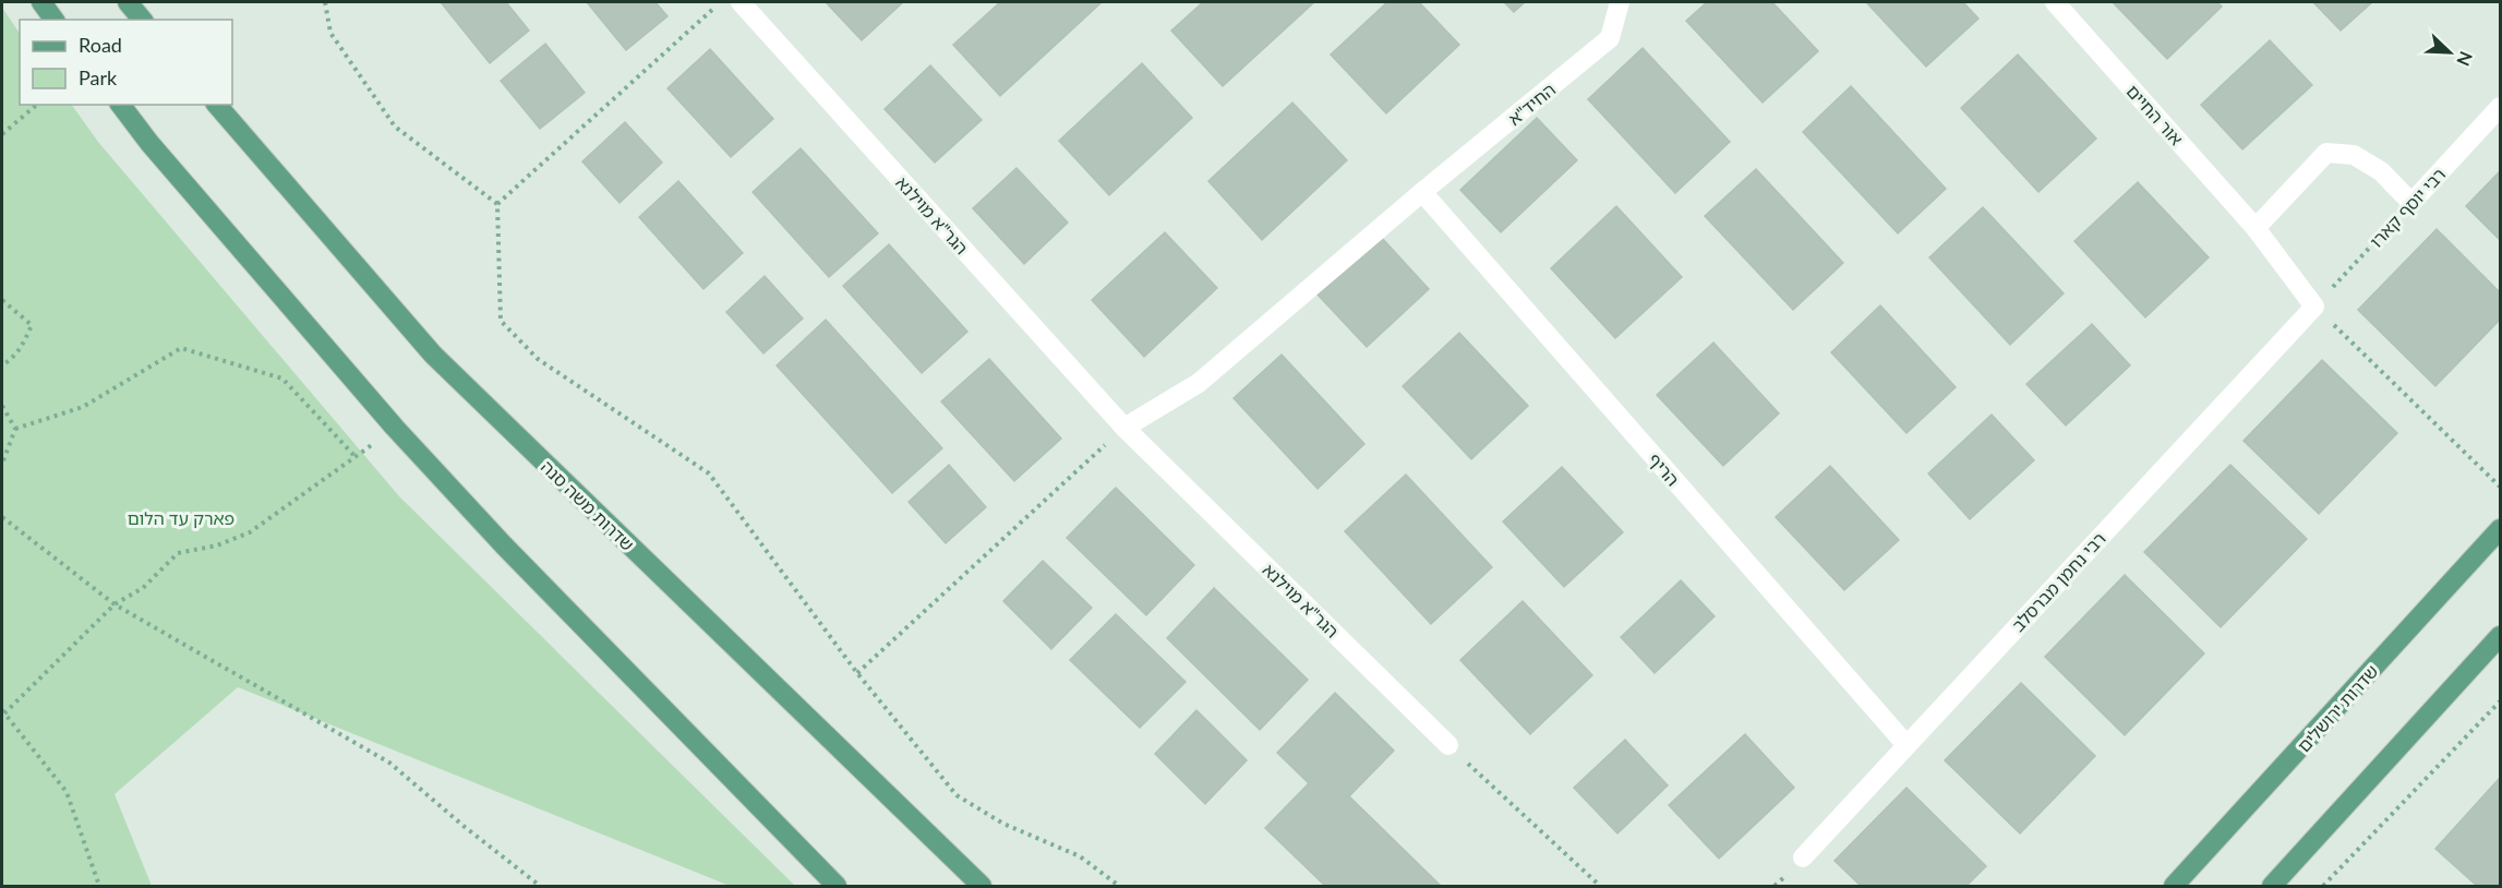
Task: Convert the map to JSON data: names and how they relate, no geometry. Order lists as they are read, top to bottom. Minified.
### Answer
{"streets":{"main road":["שדרות משה סנה","שדרות ירושלים"],"street":["החיד\"א","אור החיים","רבי יוסף קארו","הגר\"א מוילנא","הריף","רבי נחמן מברסלב"]},"crossings":[["החיד\"א","הריף"],["אור החיים","רבי יוסף קארו"],["אור החיים","רבי נחמן מברסלב"],["רבי יוסף קארו","רבי נחמן מברסלב"],["הריף","רבי נחמן מברסלב"]],"parks":["פארק עד הלום"],"legend":["Road","Park"],"north":"bottom right"}
